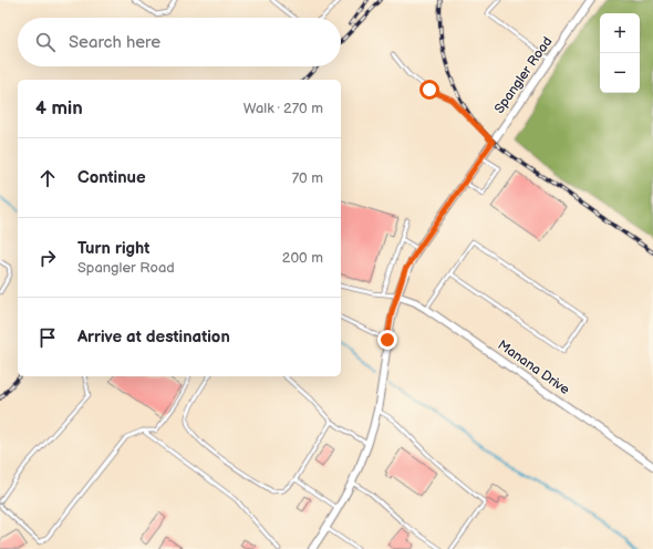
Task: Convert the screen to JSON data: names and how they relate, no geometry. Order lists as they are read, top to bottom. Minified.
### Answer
{"streets":{"street":["Spangler Road","Manana Drive"]},"crossings":[["Spangler Road","Manana Drive"]],"page":{"map_buttons":["+","−"],"search":"Search here","heading":["4 min","Walk · 270 m"],"list":[["Continue","70 m"],["Turn right","Spangler Road","200 m"],"Arrive at destination"]}}
